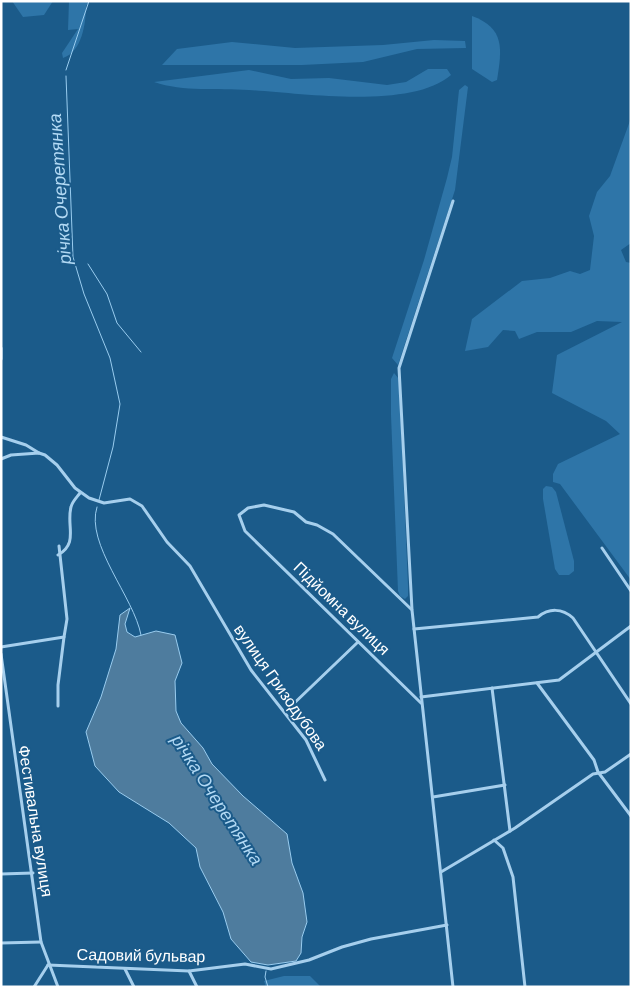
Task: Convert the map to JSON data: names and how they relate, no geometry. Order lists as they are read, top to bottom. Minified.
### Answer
{"streets":{"street":["Підйомна вулиця","вулиця Гризодубова","Фестивальна вулиця","Садовий бульвар"]},"crossings":[["Фестивальна вулиця","Садовий бульвар"]],"water":["річка Очеретянка"]}
